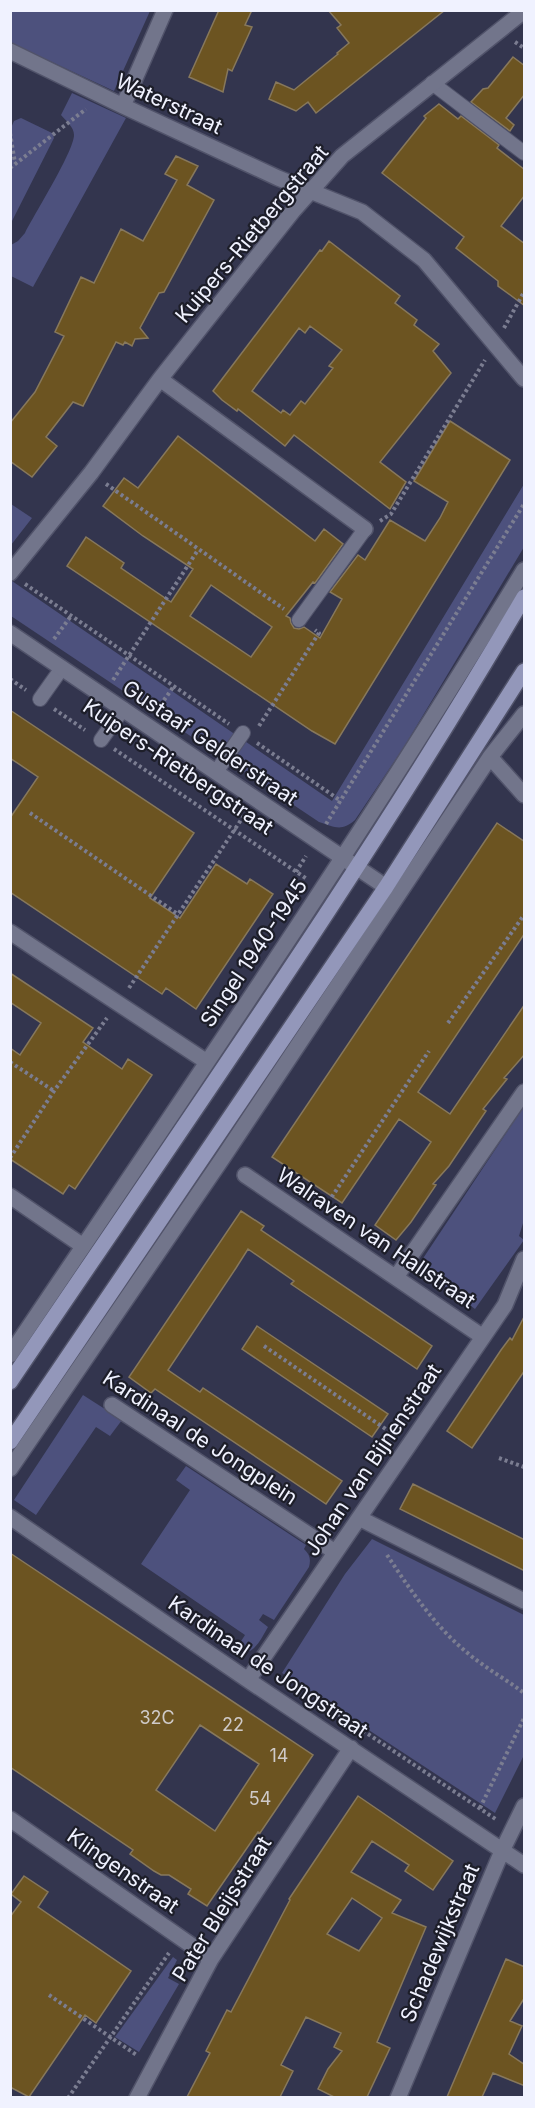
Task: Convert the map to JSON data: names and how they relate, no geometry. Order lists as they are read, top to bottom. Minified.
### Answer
{"streets":{"main road":["Singel 1940-1945"],"street":["Waterstraat","Kuipers-Rietbergstraat","Gustaaf Gelderstraat","Walraven van Hallstraat","Kardinaal de Jongplein","Johan van Bijnenstraat","Kardinaal de Jongstraat","Klingenstraat","Pater Bleijsstraat","Schadewijkstraat"]},"crossings":[["Waterstraat","Kuipers-Rietbergstraat"],["Kuipers-Rietbergstraat","Singel 1940-1945"],["Gustaaf Gelderstraat","Singel 1940-1945"],["Walraven van Hallstraat","Johan van Bijnenstraat"],["Kardinaal de Jongplein","Johan van Bijnenstraat"],["Johan van Bijnenstraat","Kardinaal de Jongstraat"],["Kardinaal de Jongstraat","Pater Bleijsstraat"],["Kardinaal de Jongstraat","Schadewijkstraat"],["Klingenstraat","Pater Bleijsstraat"]],"house_numbers":["32C","22","14","54"]}
